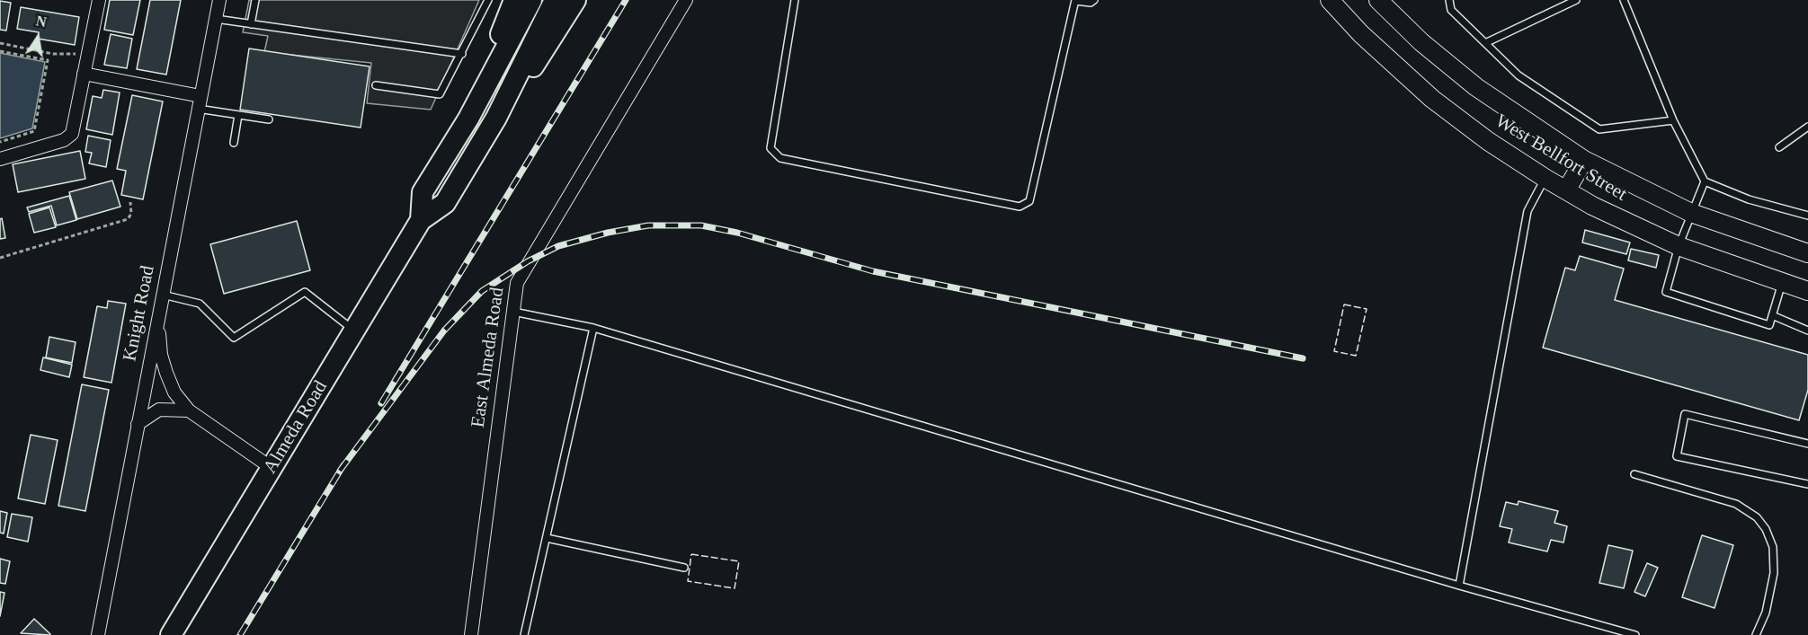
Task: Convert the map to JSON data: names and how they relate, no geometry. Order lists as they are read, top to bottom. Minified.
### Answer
{"streets":{"main road":["West Bellfort Street","Almeda Road"],"street":["Knight Road","East Almeda Road"]},"north":"top"}
